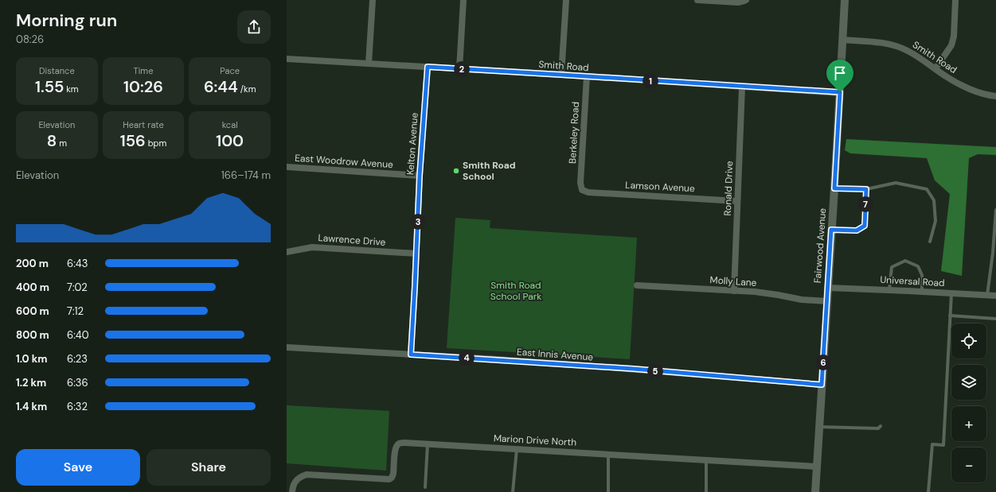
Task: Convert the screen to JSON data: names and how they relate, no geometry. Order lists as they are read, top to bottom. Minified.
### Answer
{"streets":{"street":["Smith Road","Berkeley Road","Kelton Avenue","East Woodrow Avenue","Lamson Avenue","Ronald Drive","Lawrence Drive","Fairwood Avenue","Molly Lane","Universal Road","East Innis Avenue","Marion Drive North"]},"crossings":[["Smith Road","Berkeley Road"],["Smith Road","Kelton Avenue"],["Smith Road","Ronald Drive"],["Smith Road","Fairwood Avenue"],["Berkeley Road","Lamson Avenue"],["Kelton Avenue","East Woodrow Avenue"],["Kelton Avenue","Lawrence Drive"],["Kelton Avenue","East Innis Avenue"],["Lamson Avenue","Ronald Drive"],["Ronald Drive","Molly Lane"],["Fairwood Avenue","Molly Lane"],["Fairwood Avenue","Universal Road"],["Fairwood Avenue","East Innis Avenue"],["Fairwood Avenue","Marion Drive North"]],"parks":["Smith Road School Park"],"places":["Smith Road School"],"page":{"heading":["Morning run","08:26"],"stats":[["Distance","1.55 km"],["Time","10:26"],["Pace","6:44 /km"],["Elevation","8 m"],["Heart rate","156 bpm"],["kcal","100"]],"pins":["2","1","7","3","4","6","5"],"chart":["Elevation","166–174 m"],"list":[{"name":"200 m","note":"6:43"},{"name":"400 m","note":"7:02"},{"name":"600 m","note":"7:12"},{"name":"800 m","note":"6:40"},{"name":"1.0 km","note":"6:23"},{"name":"1.2 km","note":"6:36"},{"name":"1.4 km","note":"6:32"}],"map_buttons":["+","−"],"buttons":["Save","Share"]}}
